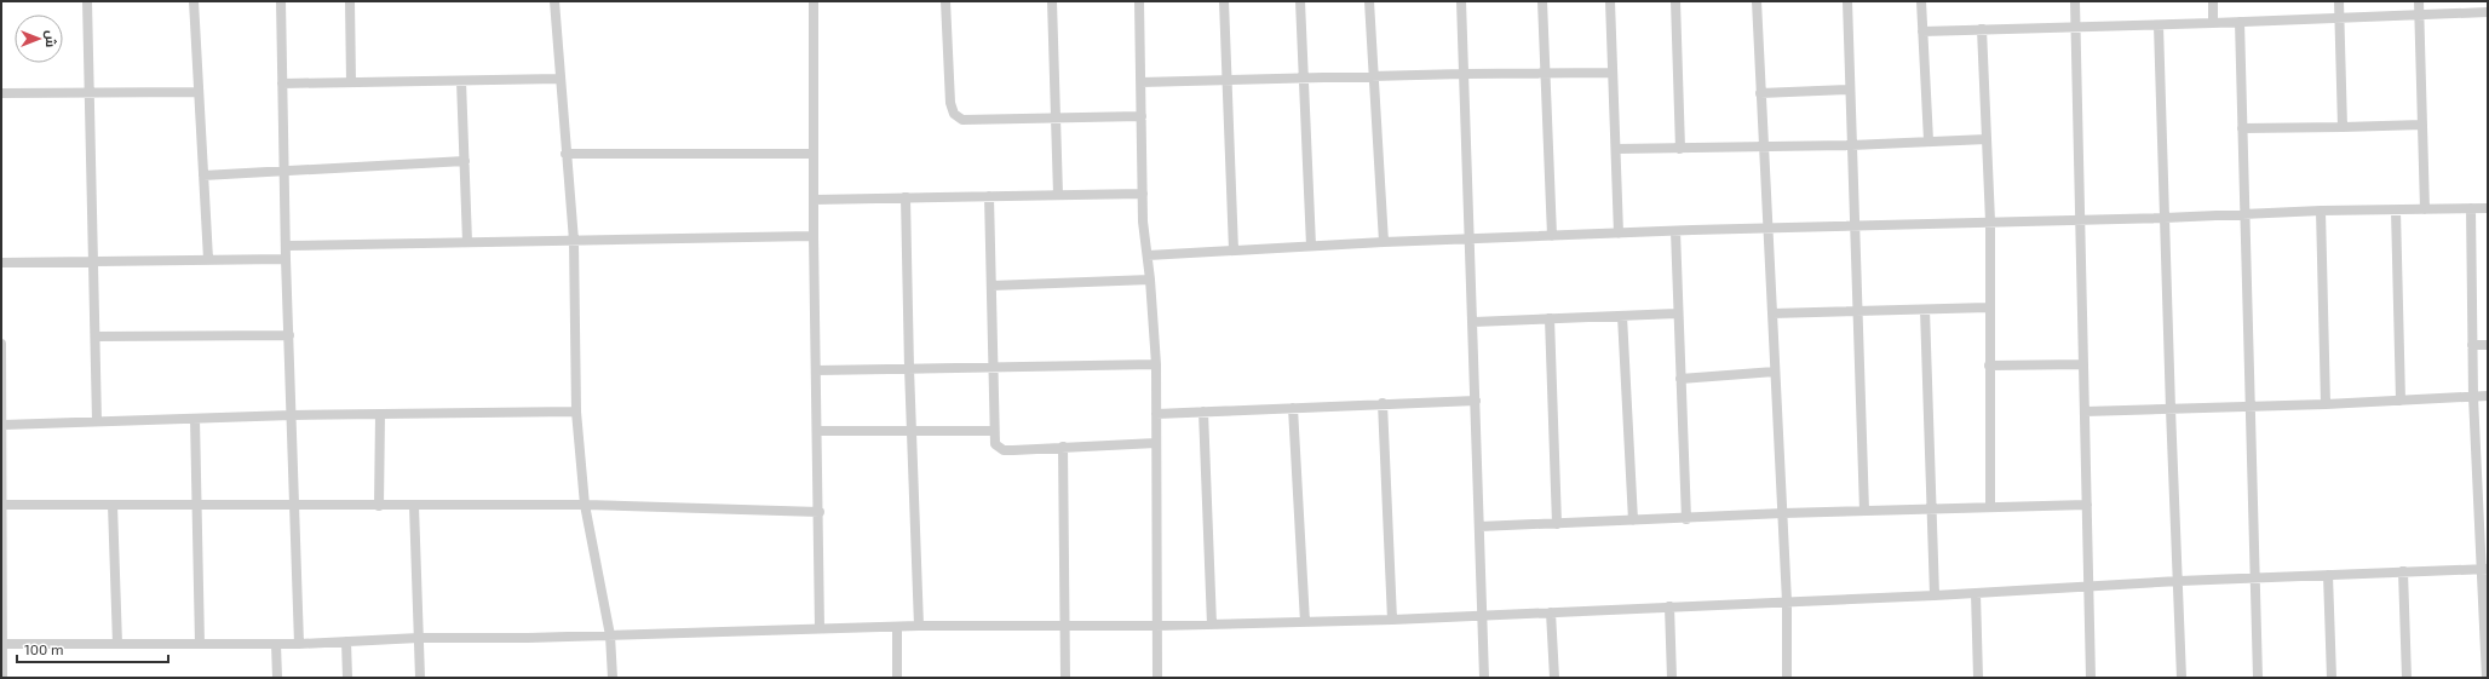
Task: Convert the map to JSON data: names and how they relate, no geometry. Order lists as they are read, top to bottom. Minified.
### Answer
{"scale_bar":"100 m","north":"right"}
